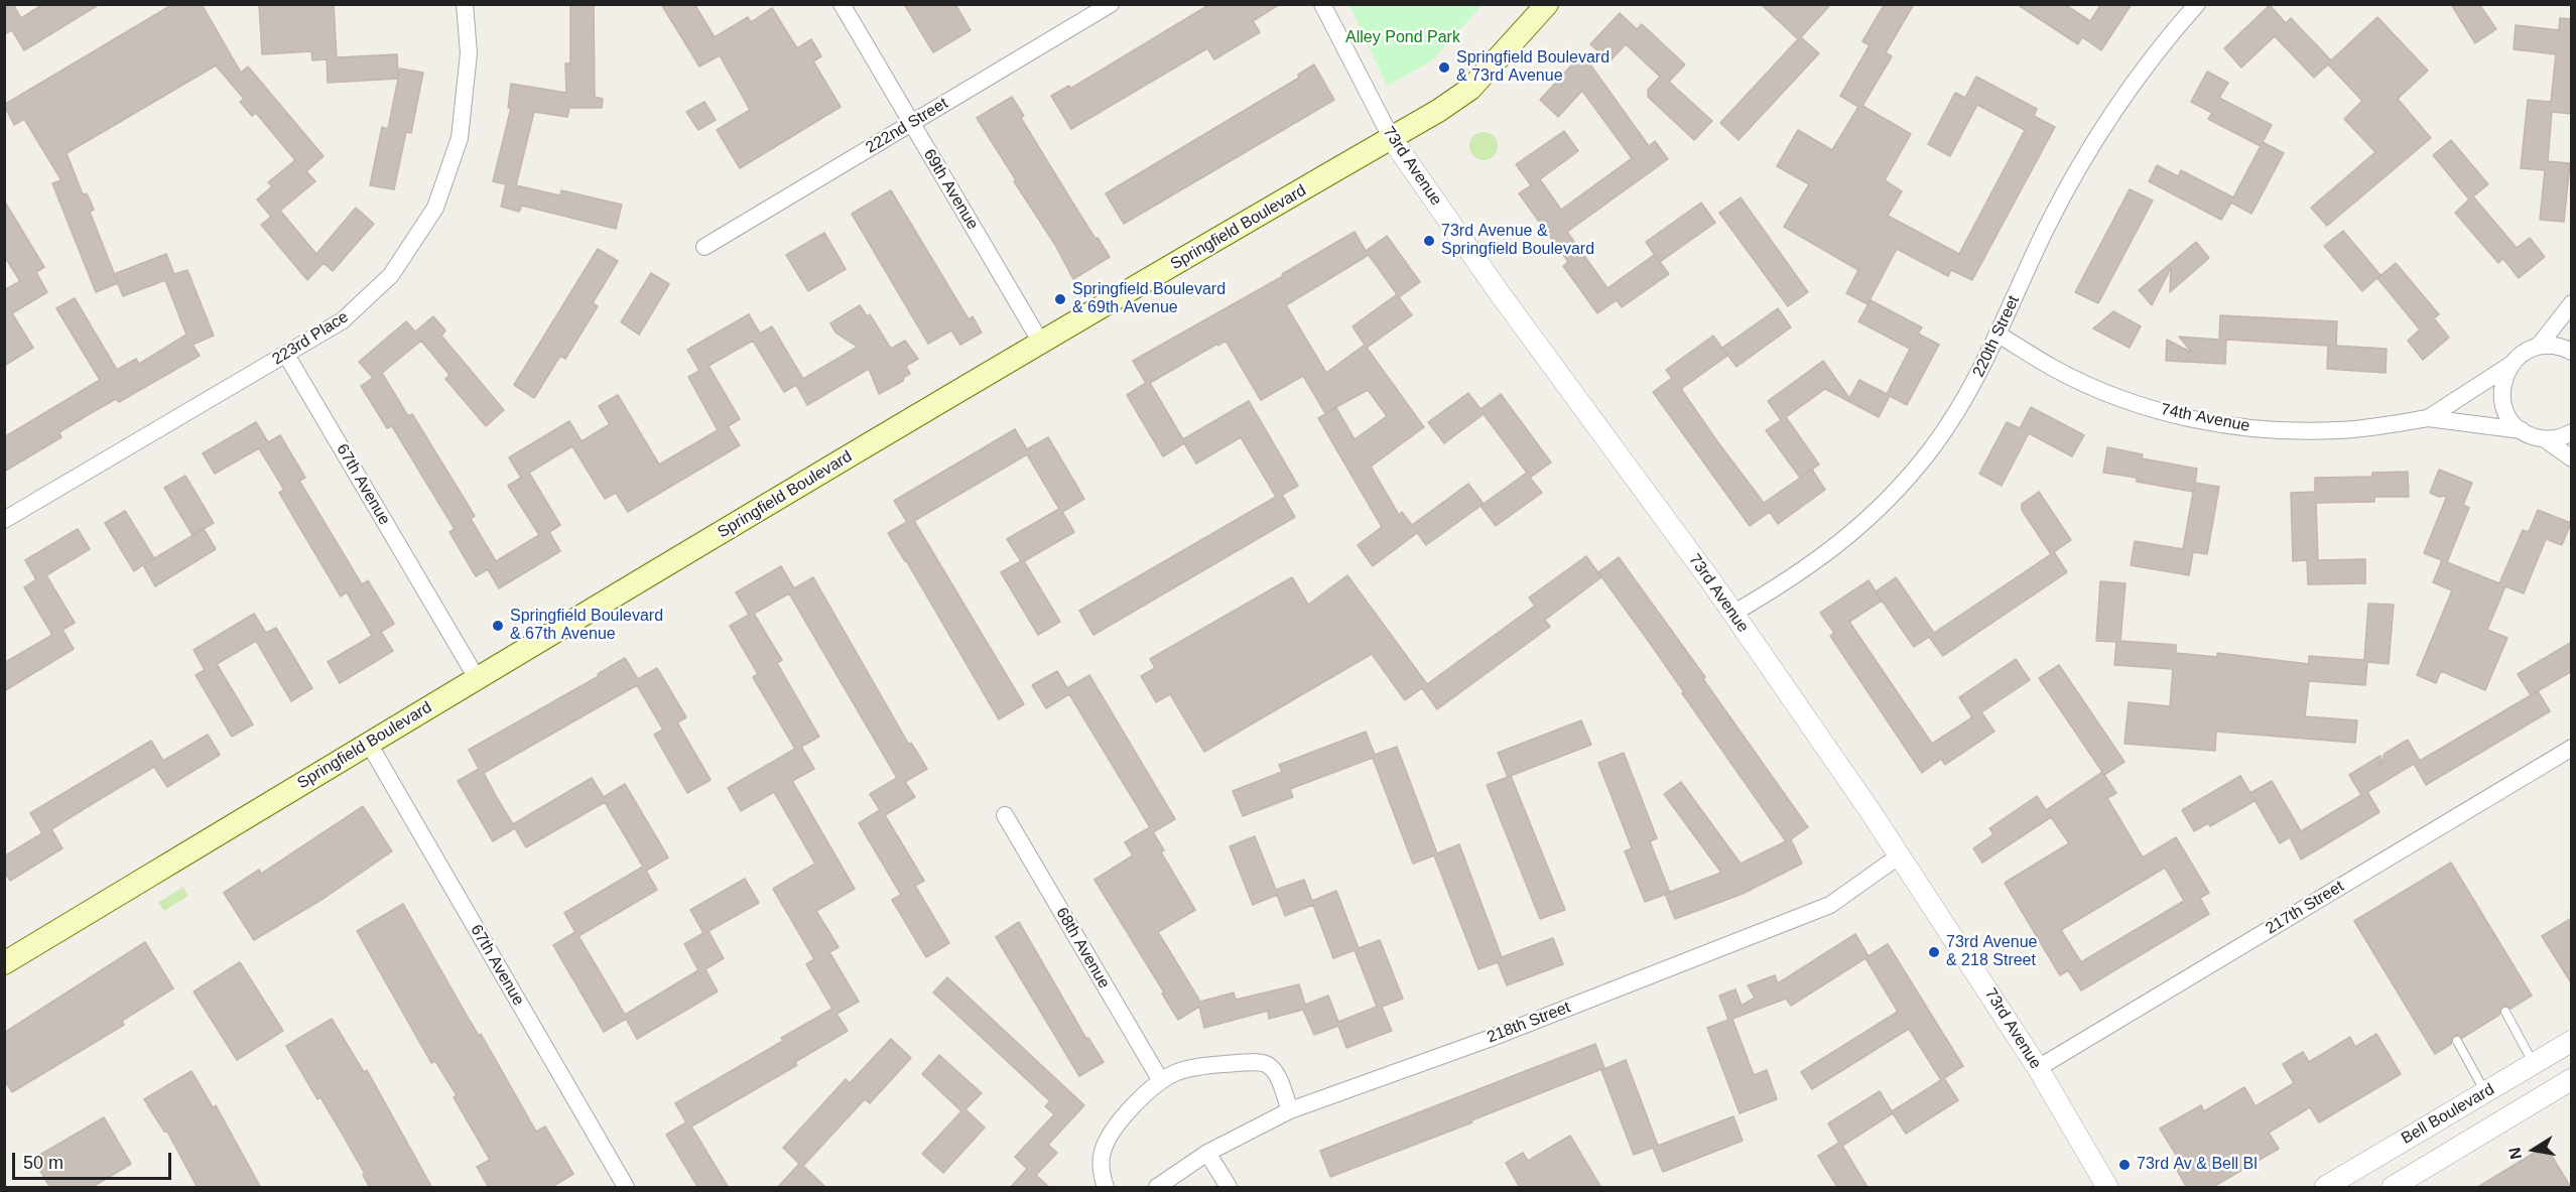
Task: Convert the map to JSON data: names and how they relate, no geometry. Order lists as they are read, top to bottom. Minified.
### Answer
{"streets":{"main road":["Springfield Boulevard"],"street":["222nd Street","73rd Avenue","69th Avenue","220th Street","223rd Place","74th Avenue","67th Avenue","217th Street","68th Avenue","218th Street","Bell Boulevard"]},"crossings":[["222nd Street","69th Avenue"],["73rd Avenue","Springfield Boulevard"],["73rd Avenue","220th Street"],["73rd Avenue","217th Street"],["73rd Avenue","218th Street"],["69th Avenue","Springfield Boulevard"],["Springfield Boulevard","67th Avenue"],["220th Street","74th Avenue"],["223rd Place","67th Avenue"]],"parks":["Alley Pond Park"],"places":["Springfield Boulevard & 73rd Avenue","73rd Avenue & Springfield Boulevard","Springfield Boulevard & 69th Avenue","Springfield Boulevard & 67th Avenue","73rd Avenue & 218 Street","73rd Av & Bell Bl"],"scale_bar":"50 m","north":"left"}
